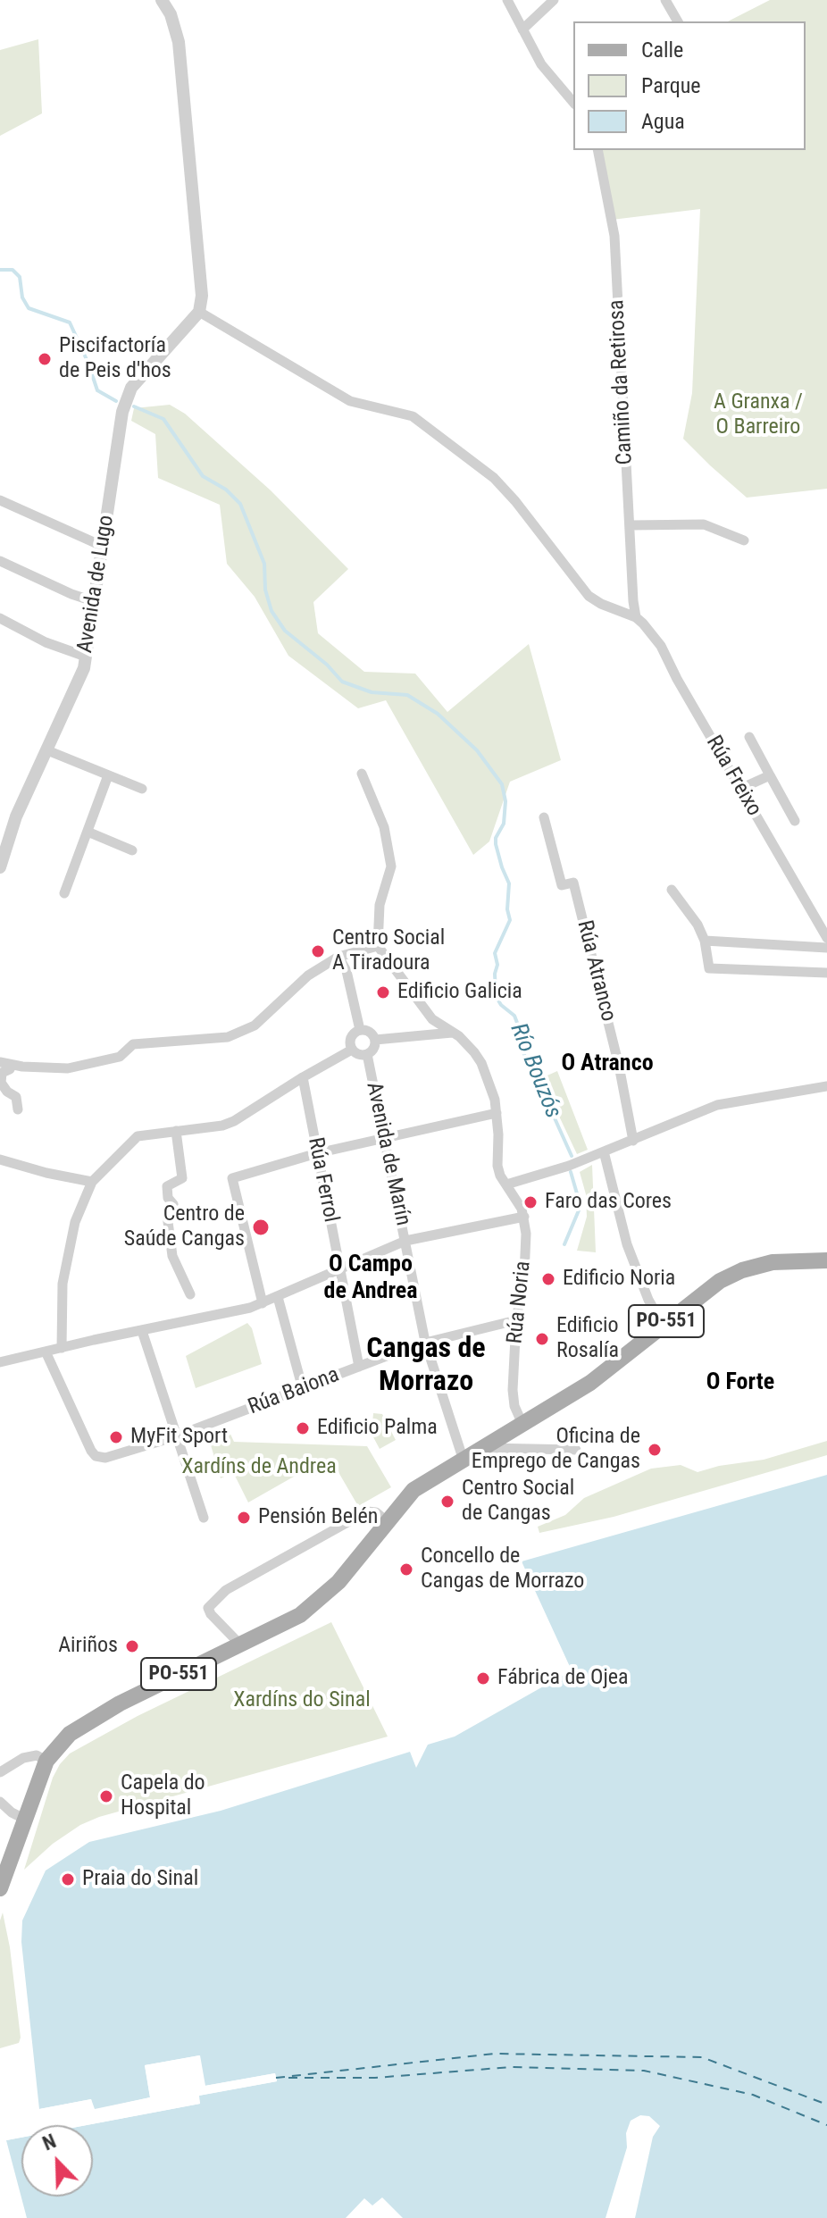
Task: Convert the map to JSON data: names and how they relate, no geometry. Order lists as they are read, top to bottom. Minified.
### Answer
{"streets":{"main road":["PO-551"],"street":["Camiño da Retirosa","Avenida de Lugo","Rúa Freixo","Rúa Atranco","Avenida de Marín","Rúa Ferrol","Rúa Noria","Rúa Baiona"]},"crossings":[["Camiño da Retirosa","Rúa Freixo"],["Avenida de Marín","PO-551"],["Avenida de Marín","Rúa Baiona"],["Rúa Ferrol","Rúa Baiona"],["Rúa Noria","PO-551"],["Rúa Noria","Rúa Baiona"]],"districts":["O Atranco","O Campo de Andrea","Cangas de Morrazo","O Forte"],"water":["Río Bouzós"],"parks":["A Granxa / O Barreiro","Xardíns de Andrea","Xardíns do Sinal"],"places":["Piscifactoría de Peis d'hos","Centro Social A Tiradoura","Edificio Galicia","Faro das Cores","Centro de Saúde Cangas","Edificio Noria","Edificio Rosalía","Edificio Palma","MyFit Sport","Oficina de Emprego de Cangas","Centro Social de Cangas","Pensión Belén","Concello de Cangas de Morrazo","Airiños","Fábrica de Ojea","Capela do Hospital","Praia do Sinal"],"legend":["Calle","Parque","Agua"],"north":"top left"}
